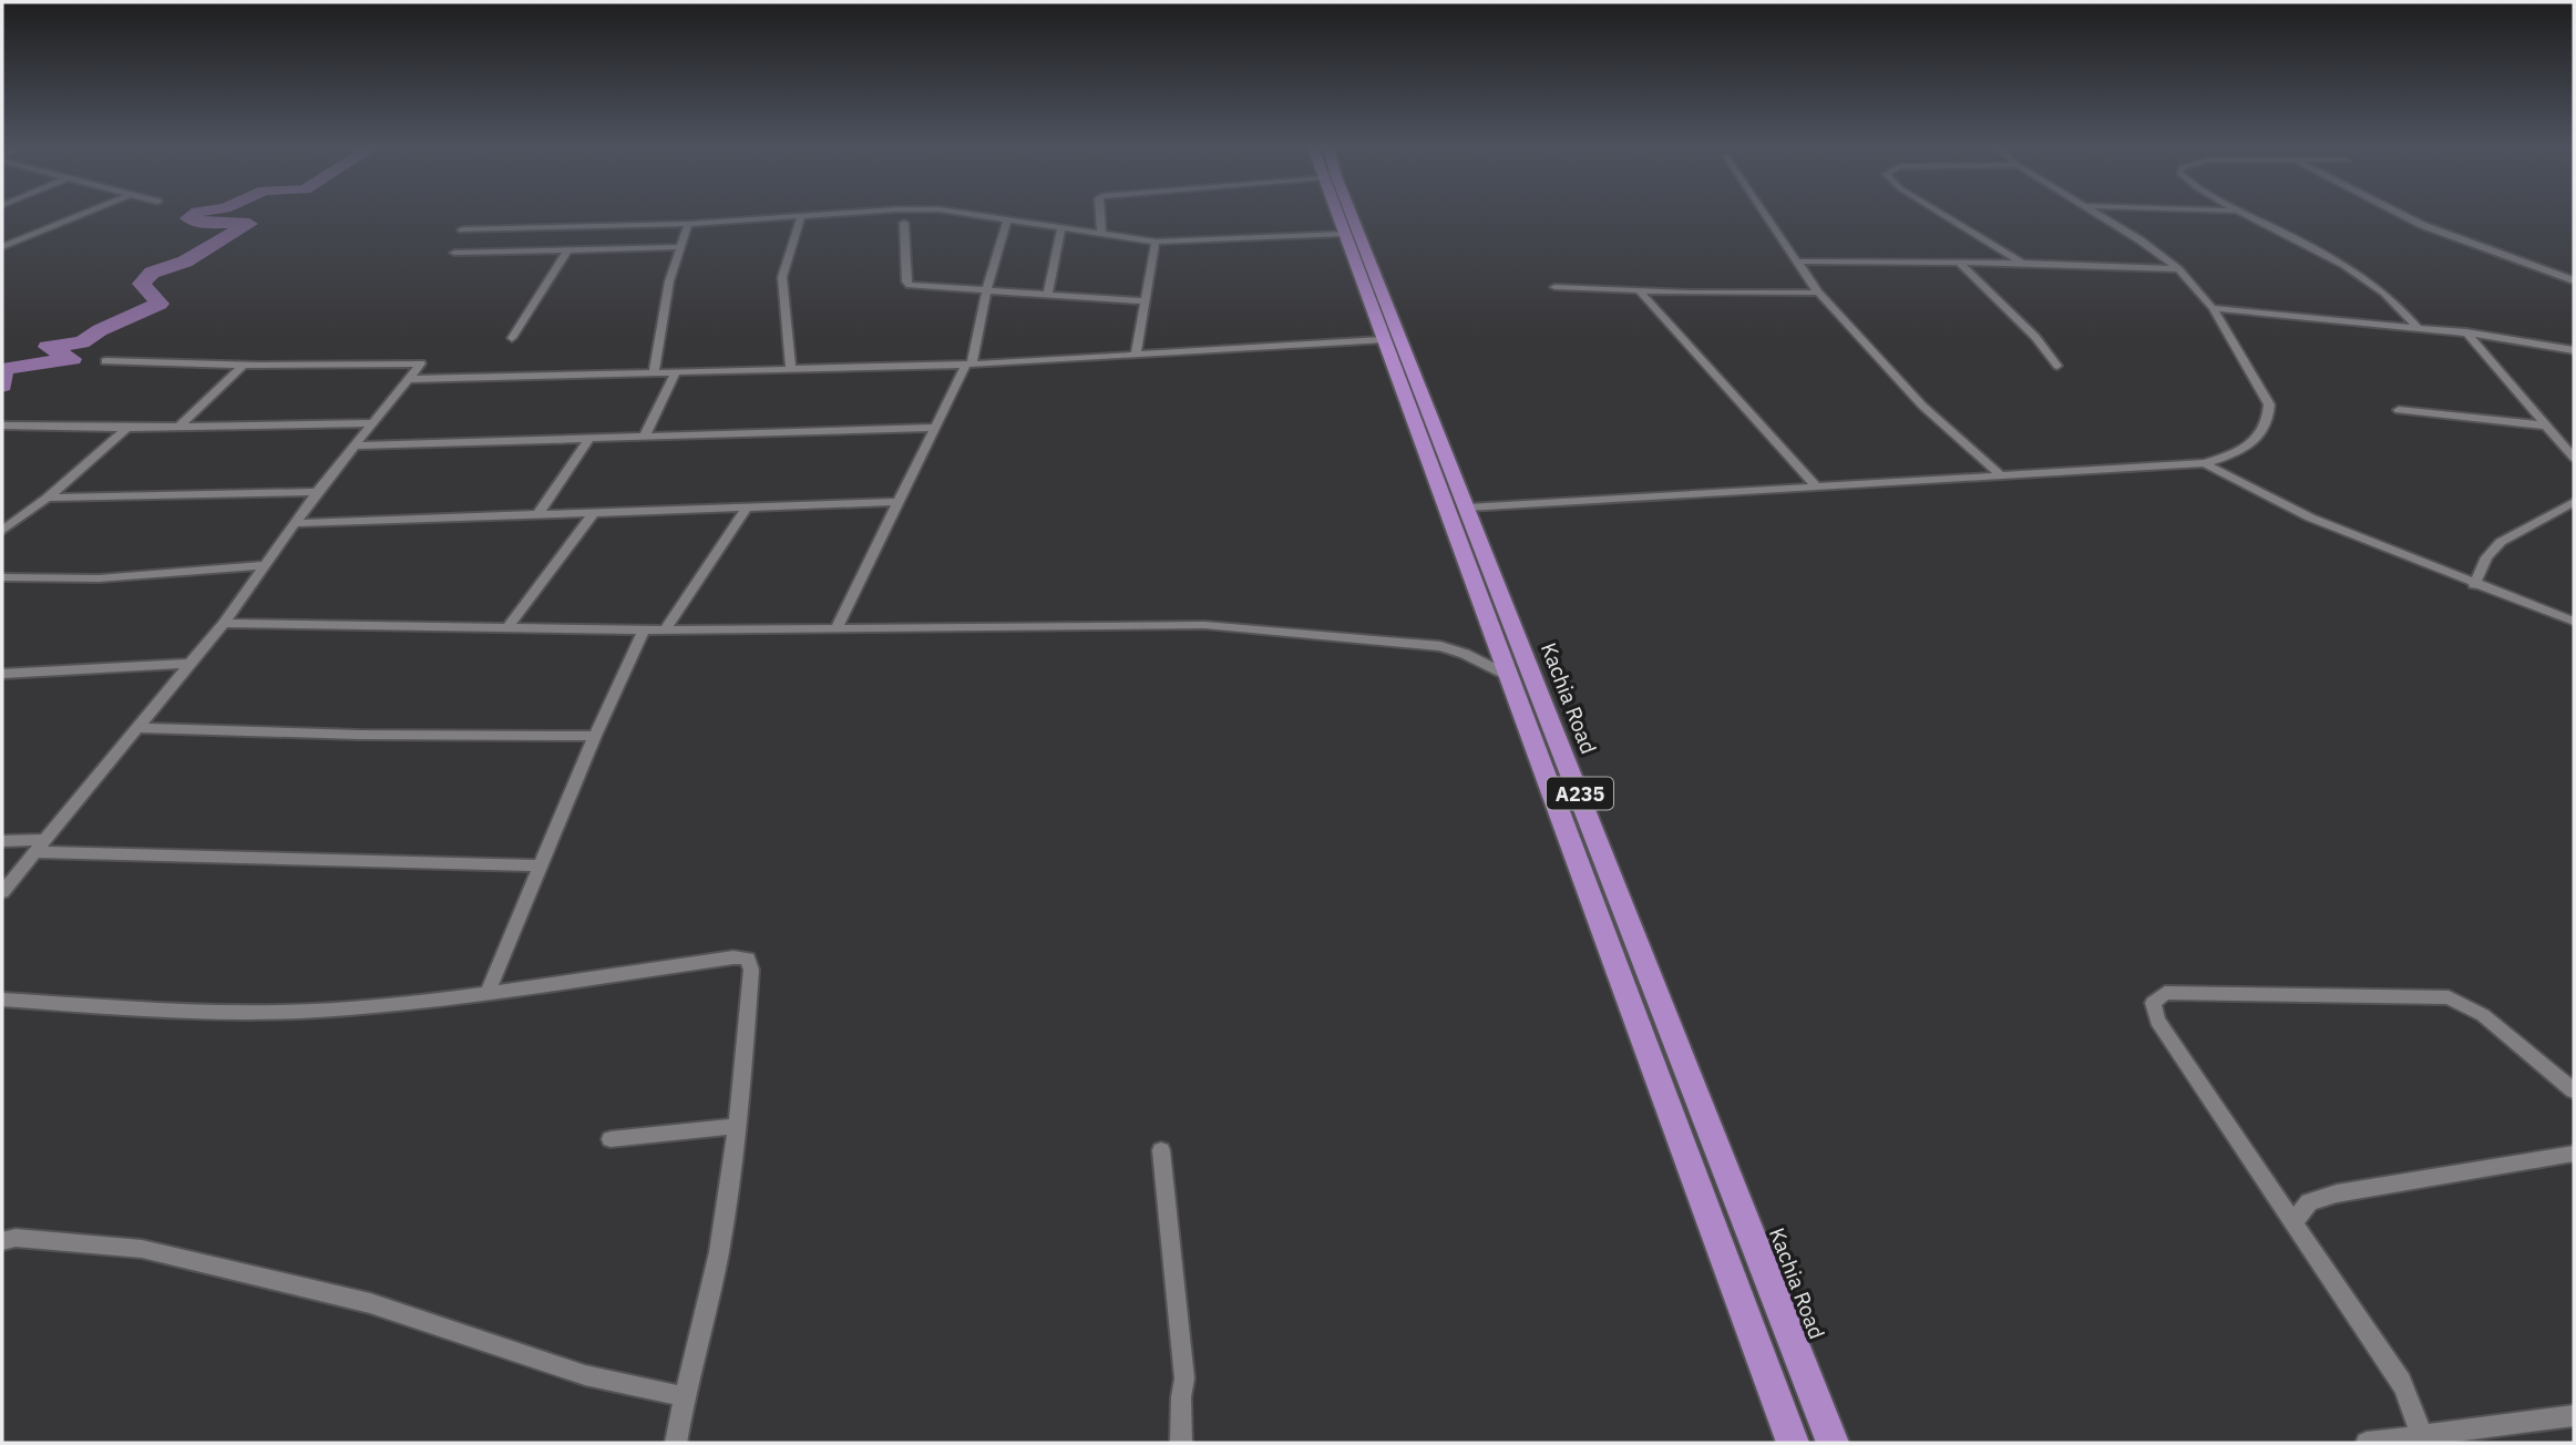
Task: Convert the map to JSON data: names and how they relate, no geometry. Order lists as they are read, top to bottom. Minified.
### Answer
{"streets":{"highway":["Kachia Road","A235"]}}
